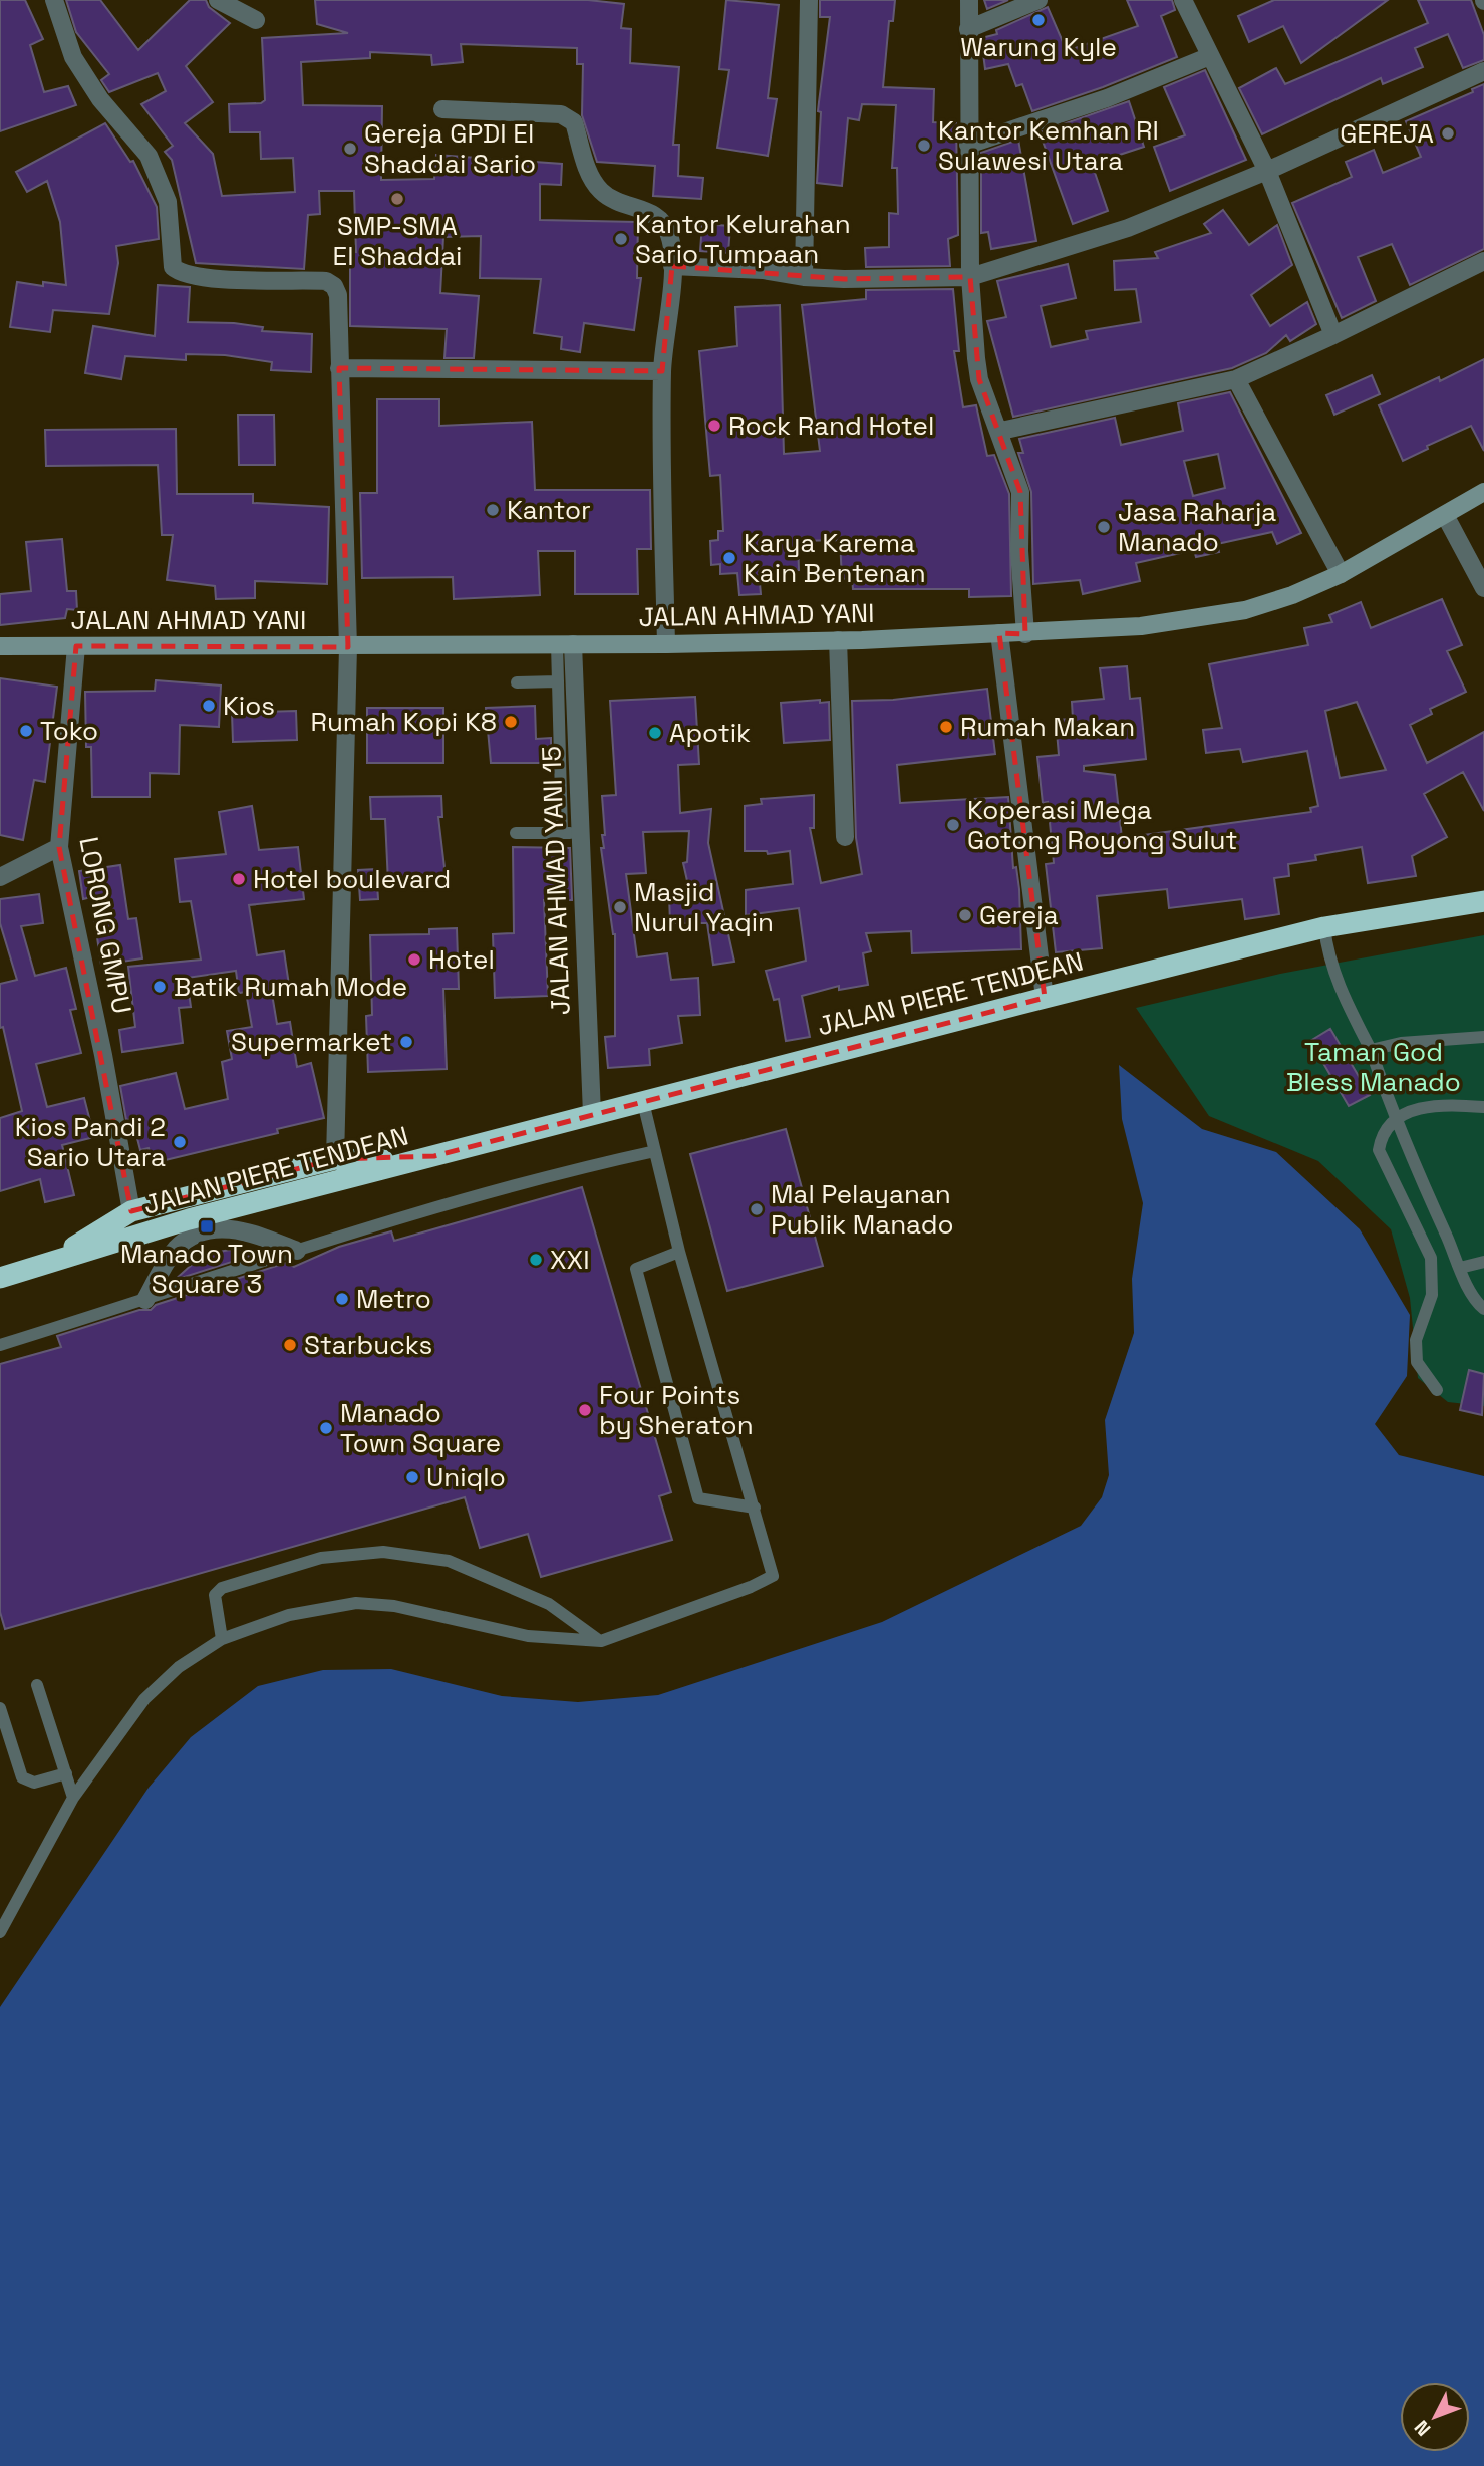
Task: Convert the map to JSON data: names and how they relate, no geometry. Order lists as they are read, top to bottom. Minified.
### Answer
{"streets":{"highway":["JALAN PIERE TENDEAN"],"main road":["JALAN AHMAD YANI"],"street":["JALAN AHMAD YANI 15","LORONG GMPU"]},"crossings":[["JALAN AHMAD YANI","JALAN AHMAD YANI 15"],["JALAN AHMAD YANI","LORONG GMPU"],["JALAN AHMAD YANI 15","JALAN PIERE TENDEAN"],["LORONG GMPU","JALAN PIERE TENDEAN"]],"parks":["Taman God Bless Manado"],"places":{"other":["Warung Kyle","GEREJA","Kantor Kemhan RI Sulawesi Utara","Gereja GPDI El Shaddai Sario","SMP-SMA El Shaddai","Kantor Kelurahan Sario Tumpaan","Rock Rand Hotel","Kantor","Jasa Raharja Manado","Karya Karema Kain Bentenan","Kios","Rumah Kopi K8","Rumah Makan","Toko","Apotik","Koperasi Mega Gotong Royong Sulut","Hotel boulevard","Masjid Nurul Yaqin","Gereja","Hotel","Batik Rumah Mode","Supermarket","Kios Pandi 2 Sario Utara","Mal Pelayanan Publik Manado","XXI","Metro","Starbucks","Four Points by Sheraton","Manado Town Square","Uniqlo"],"transit":["Manado Town Square 3"]},"north":"bottom left"}
